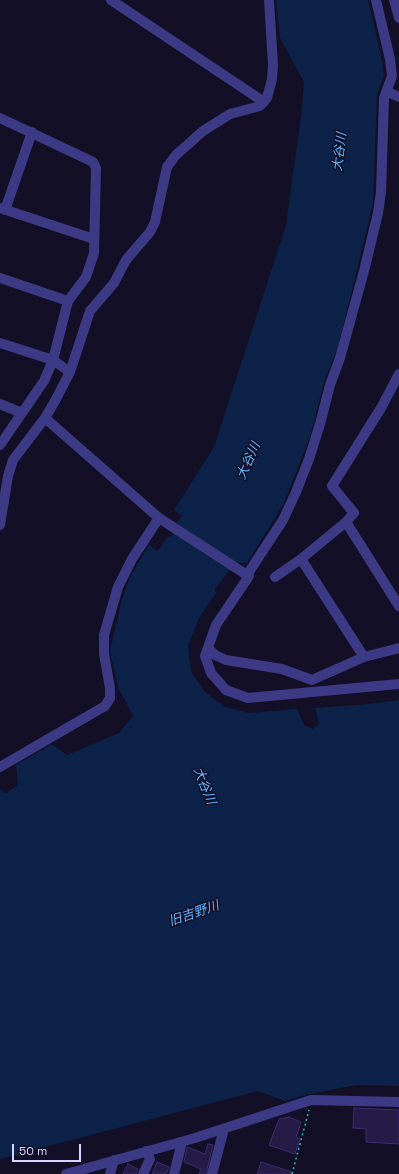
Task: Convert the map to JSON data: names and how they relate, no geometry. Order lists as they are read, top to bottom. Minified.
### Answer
{"water":["大谷川","旧吉野川"],"scale_bar":"50 m"}
